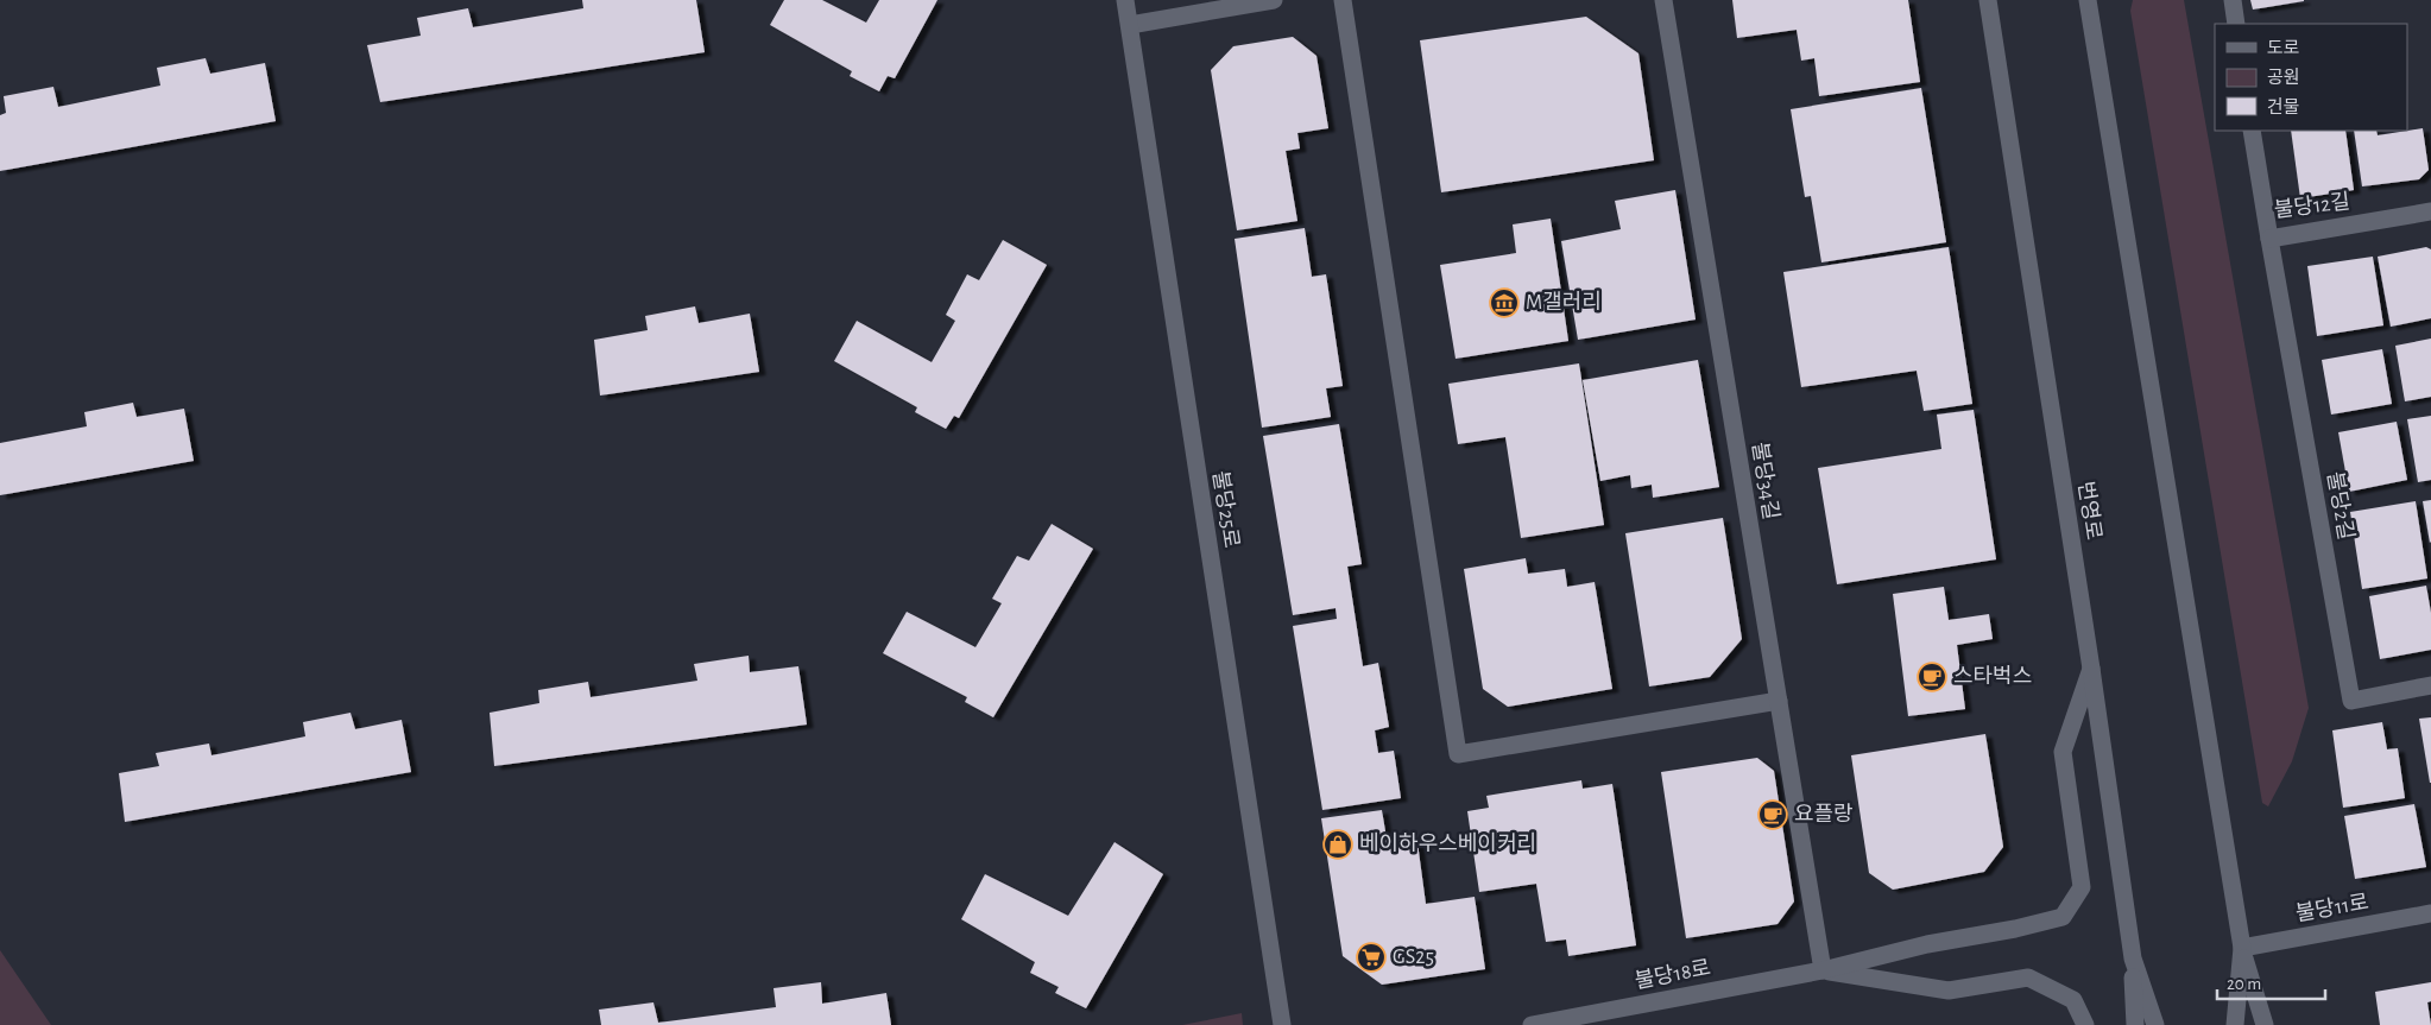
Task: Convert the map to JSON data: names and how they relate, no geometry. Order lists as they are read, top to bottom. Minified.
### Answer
{"streets":{"street":["불당12길","불당34길","불당2길","불당25로","번영로","불당11로","불당18로"]},"crossings":[["불당12길","불당2길"],["불당34길","불당18로"],["번영로","불당18로"]],"places":{"museum":["M갤러리"],"cafe":["스타벅스","요플랑"],"shop":["베이하우스베이커리"],"supermarket":["GS25"]},"legend":["도로","공원","건물"],"scale_bar":"20 m"}
